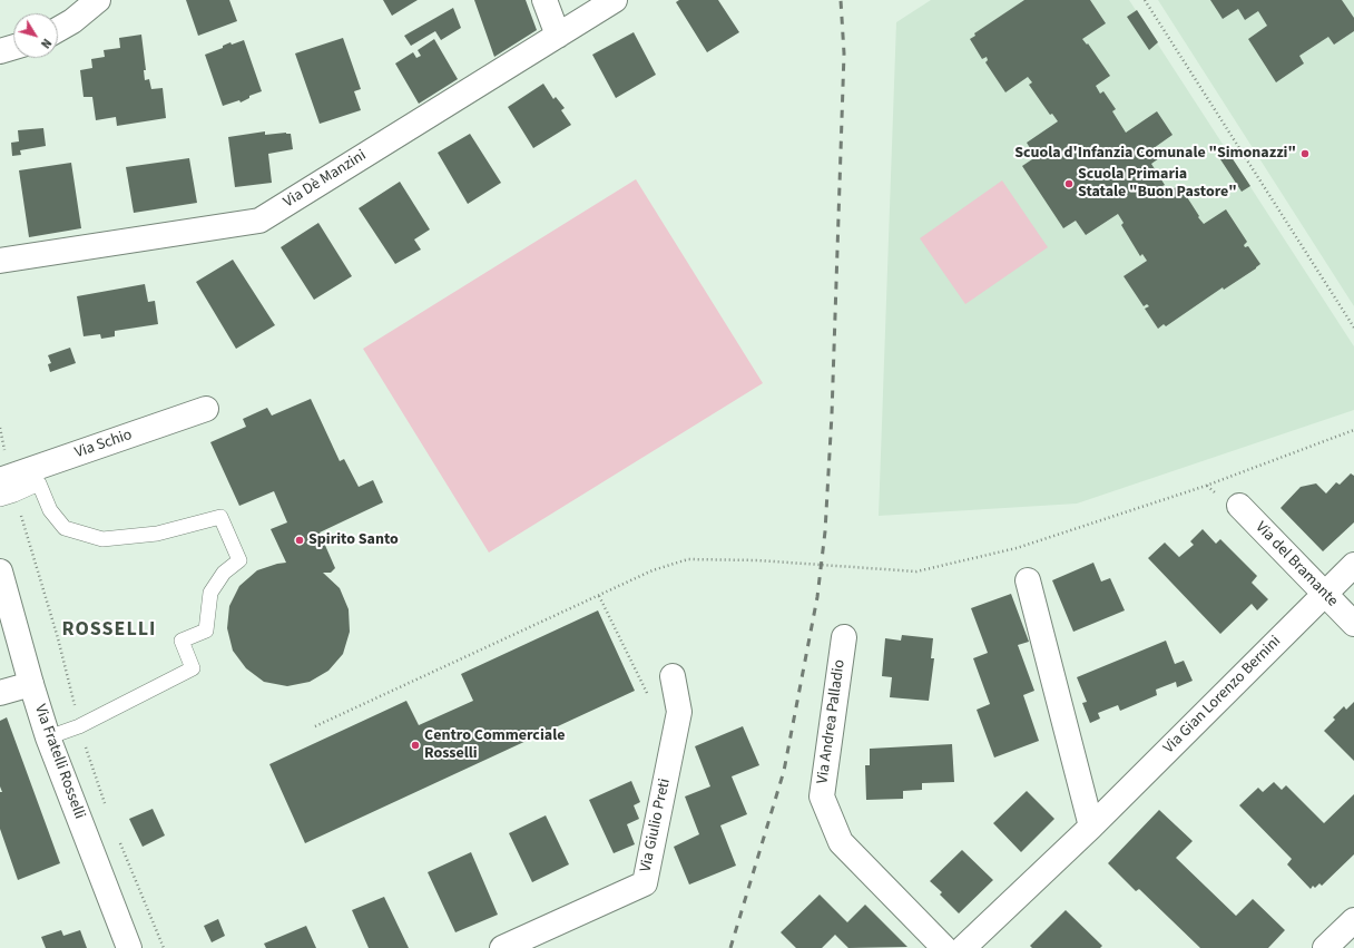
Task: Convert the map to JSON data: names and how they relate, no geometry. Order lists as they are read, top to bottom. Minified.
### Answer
{"streets":{"street":["Via Dè Manzini","Via Schio","Via del Bramante","Via Gian Lorenzo Bernini","Via Andrea Palladio","Via Fratelli Rosselli","Via Giulio Preti"]},"crossings":[["Via del Bramante","Via Gian Lorenzo Bernini"]],"districts":["ROSSELLI"],"places":["Scuola d'Infanzia Comunale \"Simonazzi\"","Scuola Primaria Statale \"Buon Pastore\"","Spirito Santo","Centro Commerciale Rosselli"],"north":"bottom right"}
